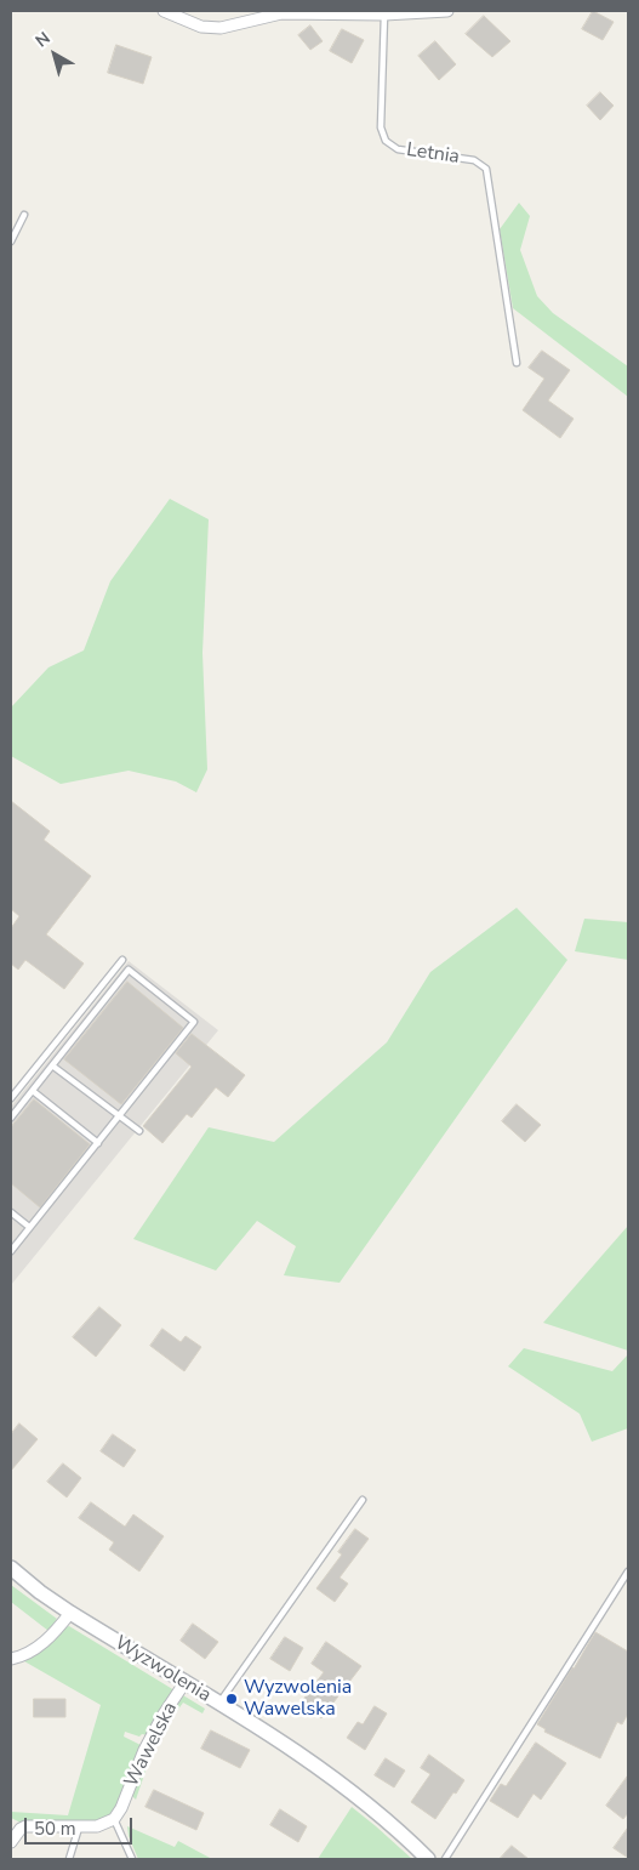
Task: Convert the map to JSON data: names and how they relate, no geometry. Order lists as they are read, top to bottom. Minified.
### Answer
{"streets":{"street":["Wyzwolenia","Wawelska"],"lane":["Letnia"]},"crossings":[["Wyzwolenia","Wawelska"]],"places":["Wyzwolenia Wawelska"],"scale_bar":"50 m","north":"top left"}
